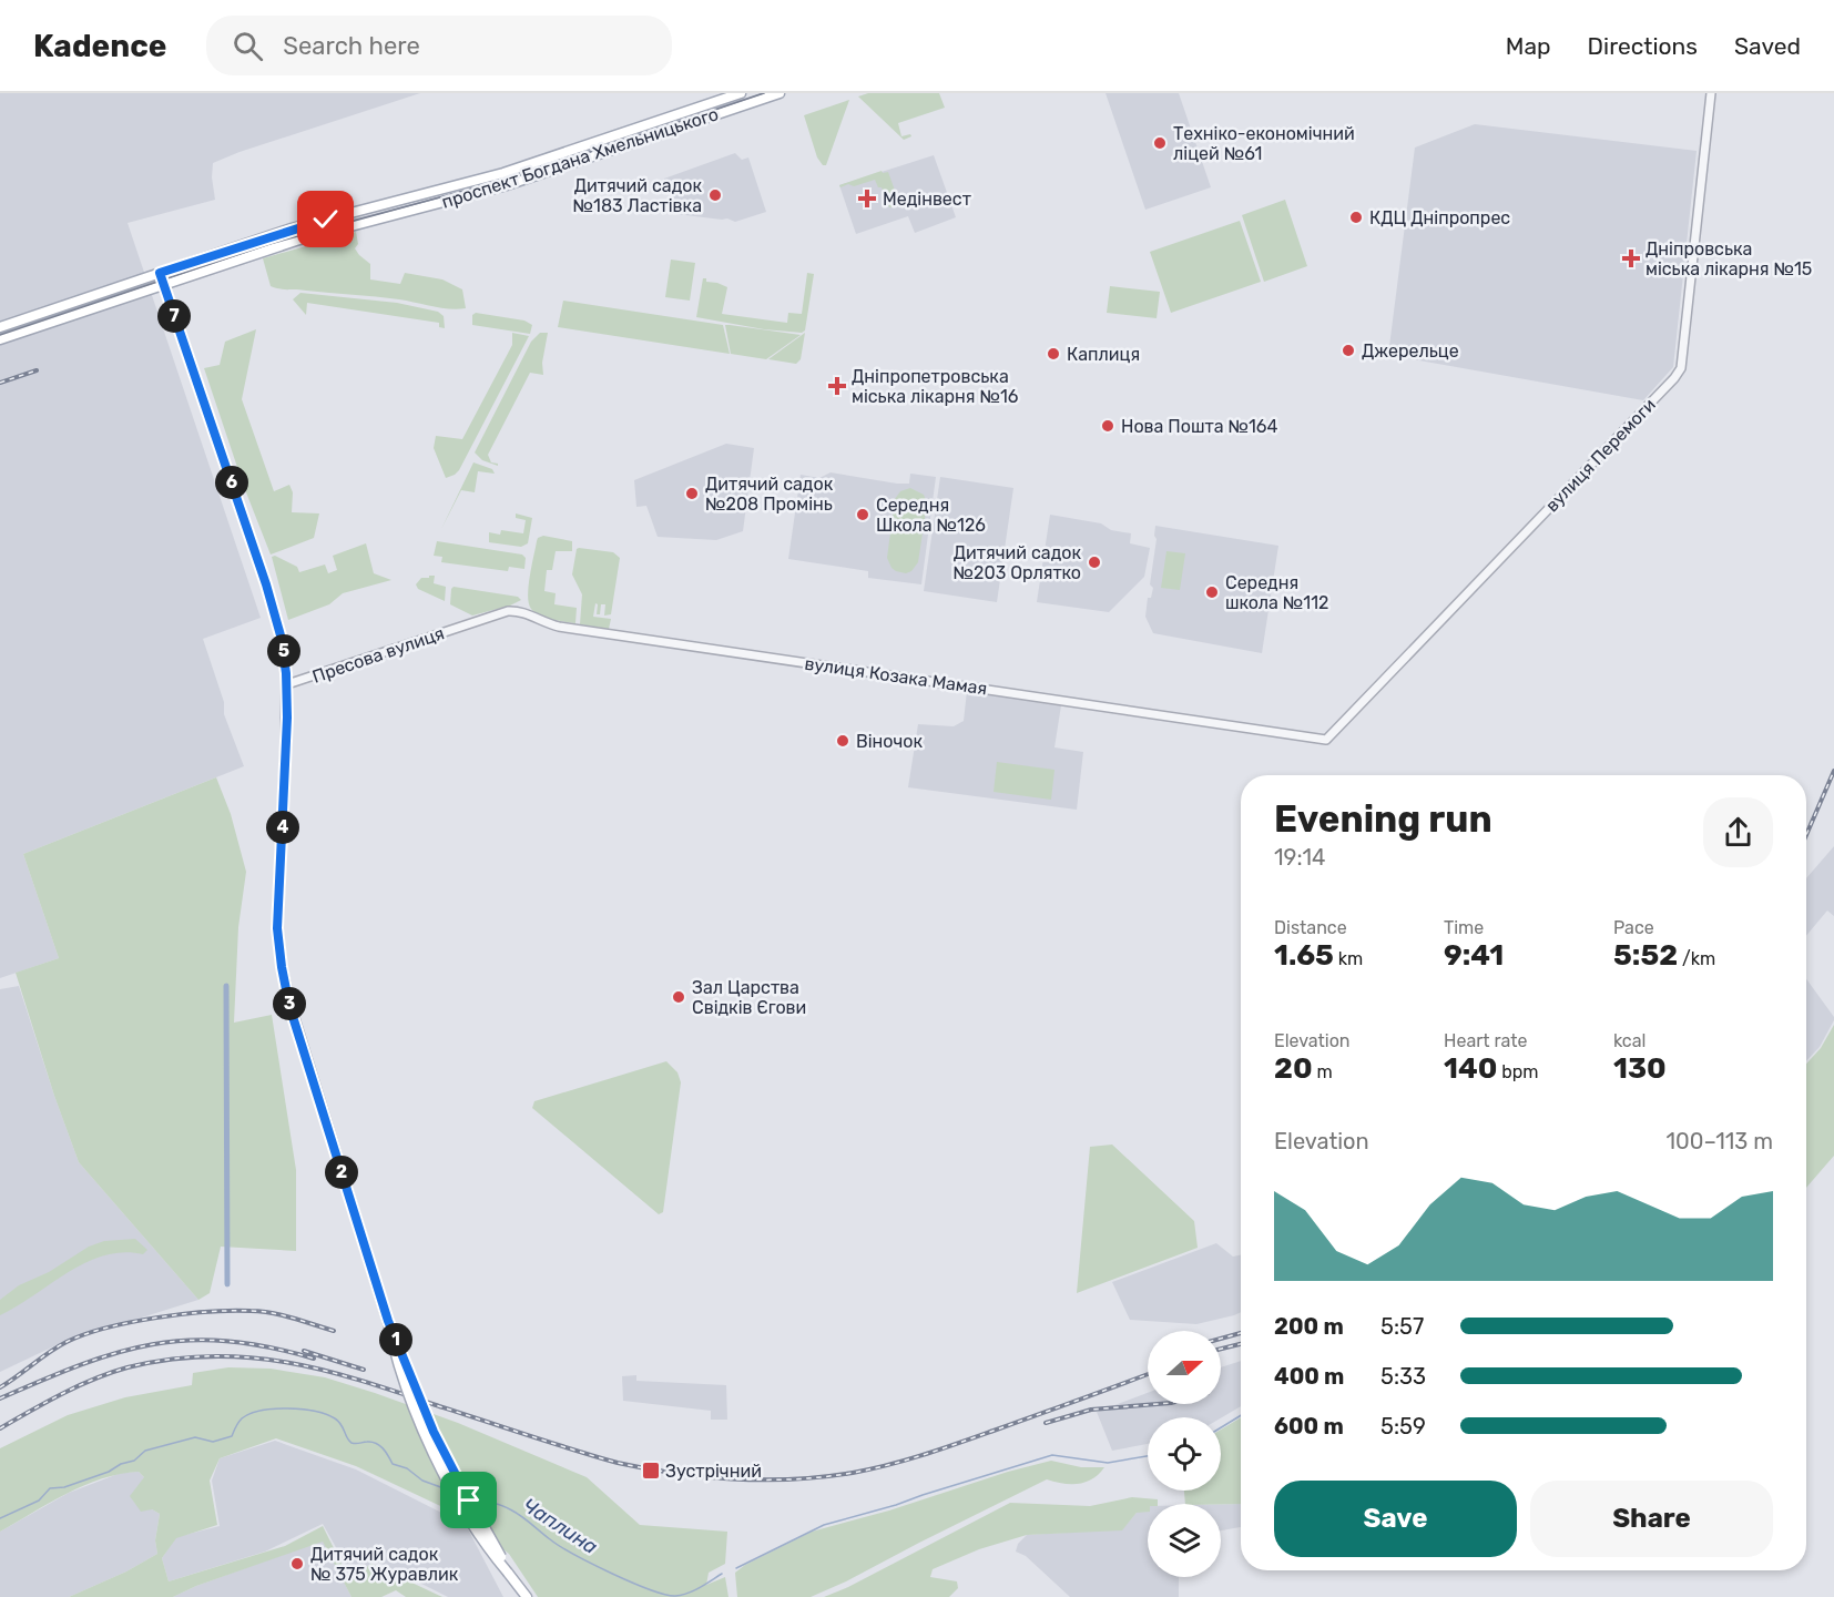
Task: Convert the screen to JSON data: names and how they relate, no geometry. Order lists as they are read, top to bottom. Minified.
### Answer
{"streets":{"main road":["проспект Богдана Хмельницького"],"street":["вулиця Перемоги","Пресова вулиця","вулиця Козака Мамая"]},"crossings":[["вулиця Перемоги","вулиця Козака Мамая"],["Пресова вулиця","вулиця Козака Мамая"]],"water":["Чаплина"],"places":{"other":["Техніко-економічний ліцей №61","Дитячий садок №183 Ластівка","КДЦ Дніпропрес","Джерельце","Каплиця","Нова Пошта №164","Дитячий садок №208 Промінь","Середня Школа №126","Дитячий садок №203 Орлятко","Середня школа №112","Віночок","Зал Царства Свідків Єгови","Дитячий садок № 375 Журавлик"],"health":["Медінвест","Дніпровська міська лікарня №15","Дніпропетровська міська лікарня №16"],"transit":["Зустрічний"]},"north":"right","page":{"header":"Kadence","search":"Search here","nav":["Map","Directions","Saved"],"pins":["7","6","5","4","3","2","1"],"heading":["Evening run","19:14"],"stats":[["Distance","1.65 km"],["Time","9:41"],["Pace","5:52 /km"],["Elevation","20 m"],["Heart rate","140 bpm"],["kcal","130"]],"chart":["Elevation","100–113 m"],"list":[{"name":"200 m","note":"5:57"},{"name":"400 m","note":"5:33"},{"name":"600 m","note":"5:59"}],"buttons":["Save","Share"]}}
